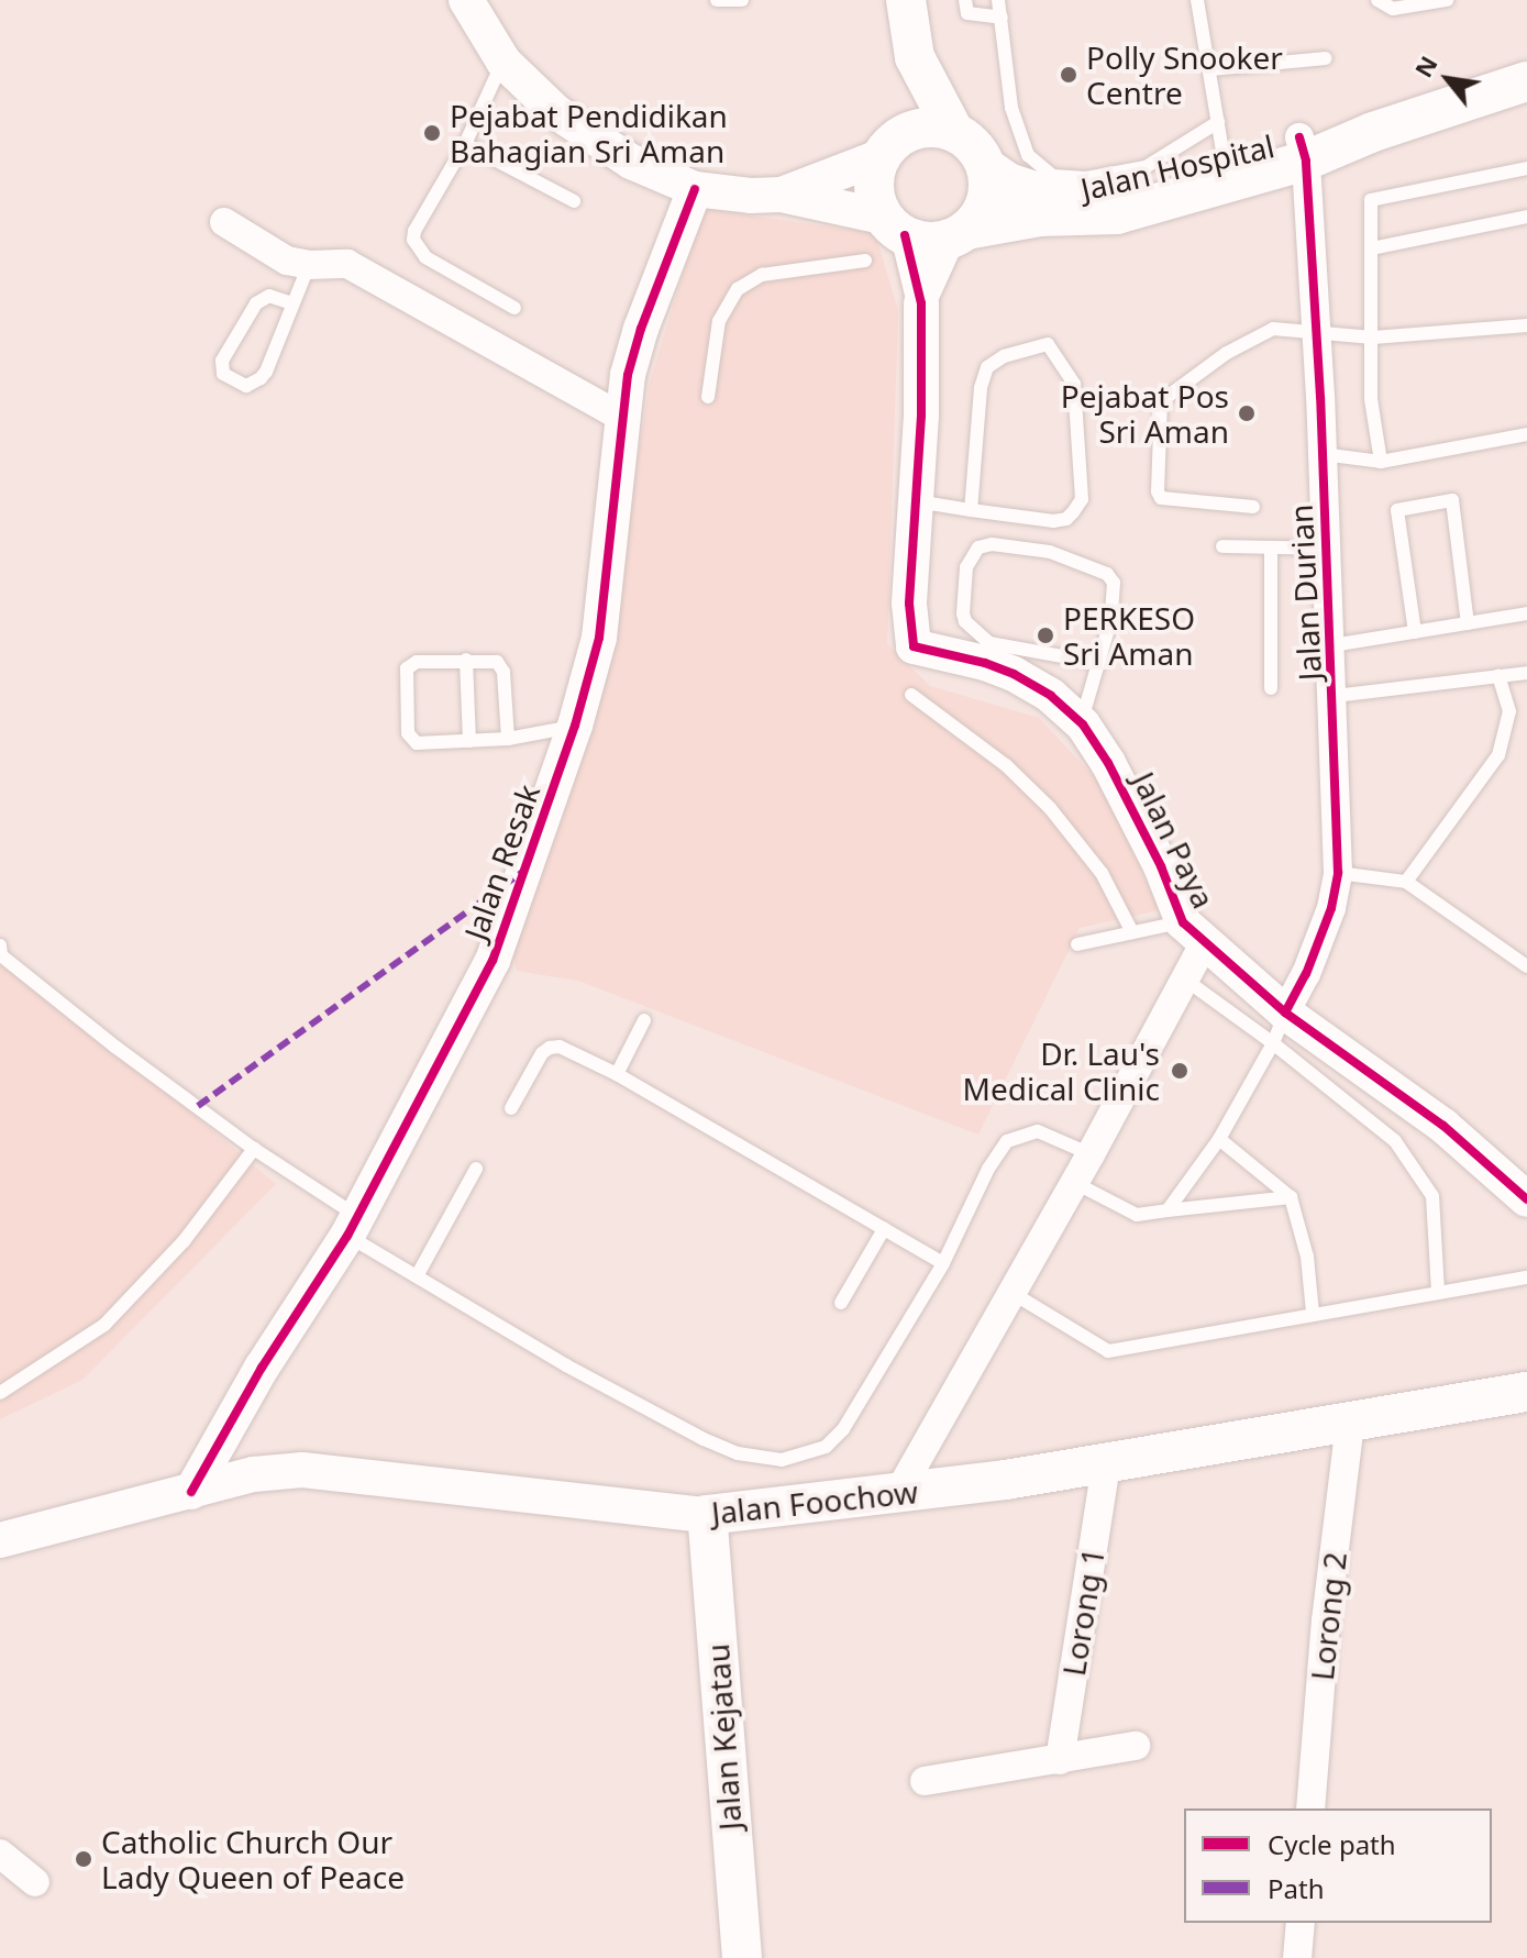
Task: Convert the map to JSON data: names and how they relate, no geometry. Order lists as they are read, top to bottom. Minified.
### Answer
{"streets":{"main road":["Jalan Hospital","Jalan Foochow","Jalan Kejatau"],"street":["Jalan Durian","Jalan Paya","Jalan Resak","Lorong 1","Lorong 2"]},"crossings":[["Jalan Hospital","Jalan Durian"],["Jalan Durian","Jalan Paya"],["Jalan Resak","Jalan Foochow"],["Jalan Foochow","Lorong 1"],["Jalan Foochow","Lorong 2"],["Jalan Foochow","Jalan Kejatau"]],"places":["Polly Snooker Centre","Pejabat Pendidikan Bahagian Sri Aman","Pejabat Pos Sri Aman","PERKESO Sri Aman","Dr. Lau's Medical Clinic","Catholic Church Our Lady Queen of Peace"],"legend":["Cycle path","Path"],"north":"top left"}
